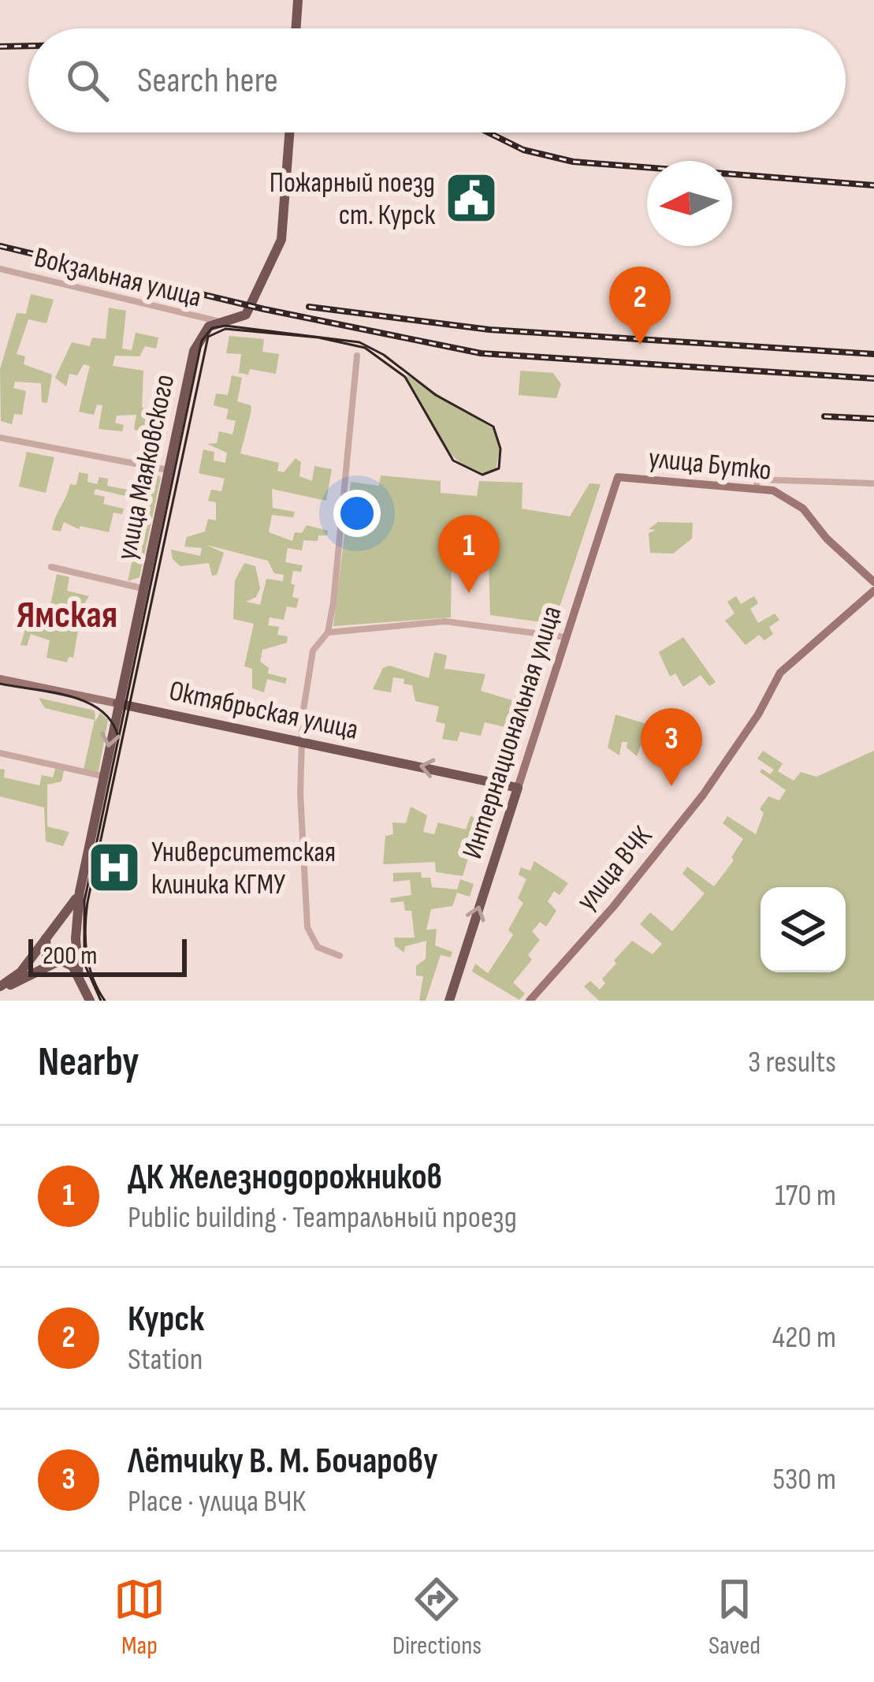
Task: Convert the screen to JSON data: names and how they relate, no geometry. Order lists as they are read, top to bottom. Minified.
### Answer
{"streets":{"main road":["улица Бутко","улица Маяковского","Октябрьская улица","Интернациональная улица","улица ВЧК"],"street":["Вокзальная улица"]},"crossings":[["улица Бутко","Интернациональная улица"],["улица Маяковского","Октябрьская улица"],["Октябрьская улица","Интернациональная улица"]],"one_way":["Октябрьская улица","Интернациональная улица"],"districts":["Ямская"],"places":{"public building":["Пожарный поезд ст. Курск"],"hospital":["Университетская клиника КГМУ"]},"scale_bar":"200 m","north":"left","page":{"search":"Search here","pins":["2","1","3"],"scale":"200 m","heading":["Nearby","3 results"],"list":[{"mark":"1","name":"ДК Железнодорожников","note":"Public building · Театральный проезд","value":"170 m"},{"mark":"2","name":"Курск","note":"Station","value":"420 m"},{"mark":"3","name":"Лётчику В. М. Бочарову","note":"Place · улица ВЧК","value":"530 m"}],"nav":["Map","Directions","Saved"]}}
